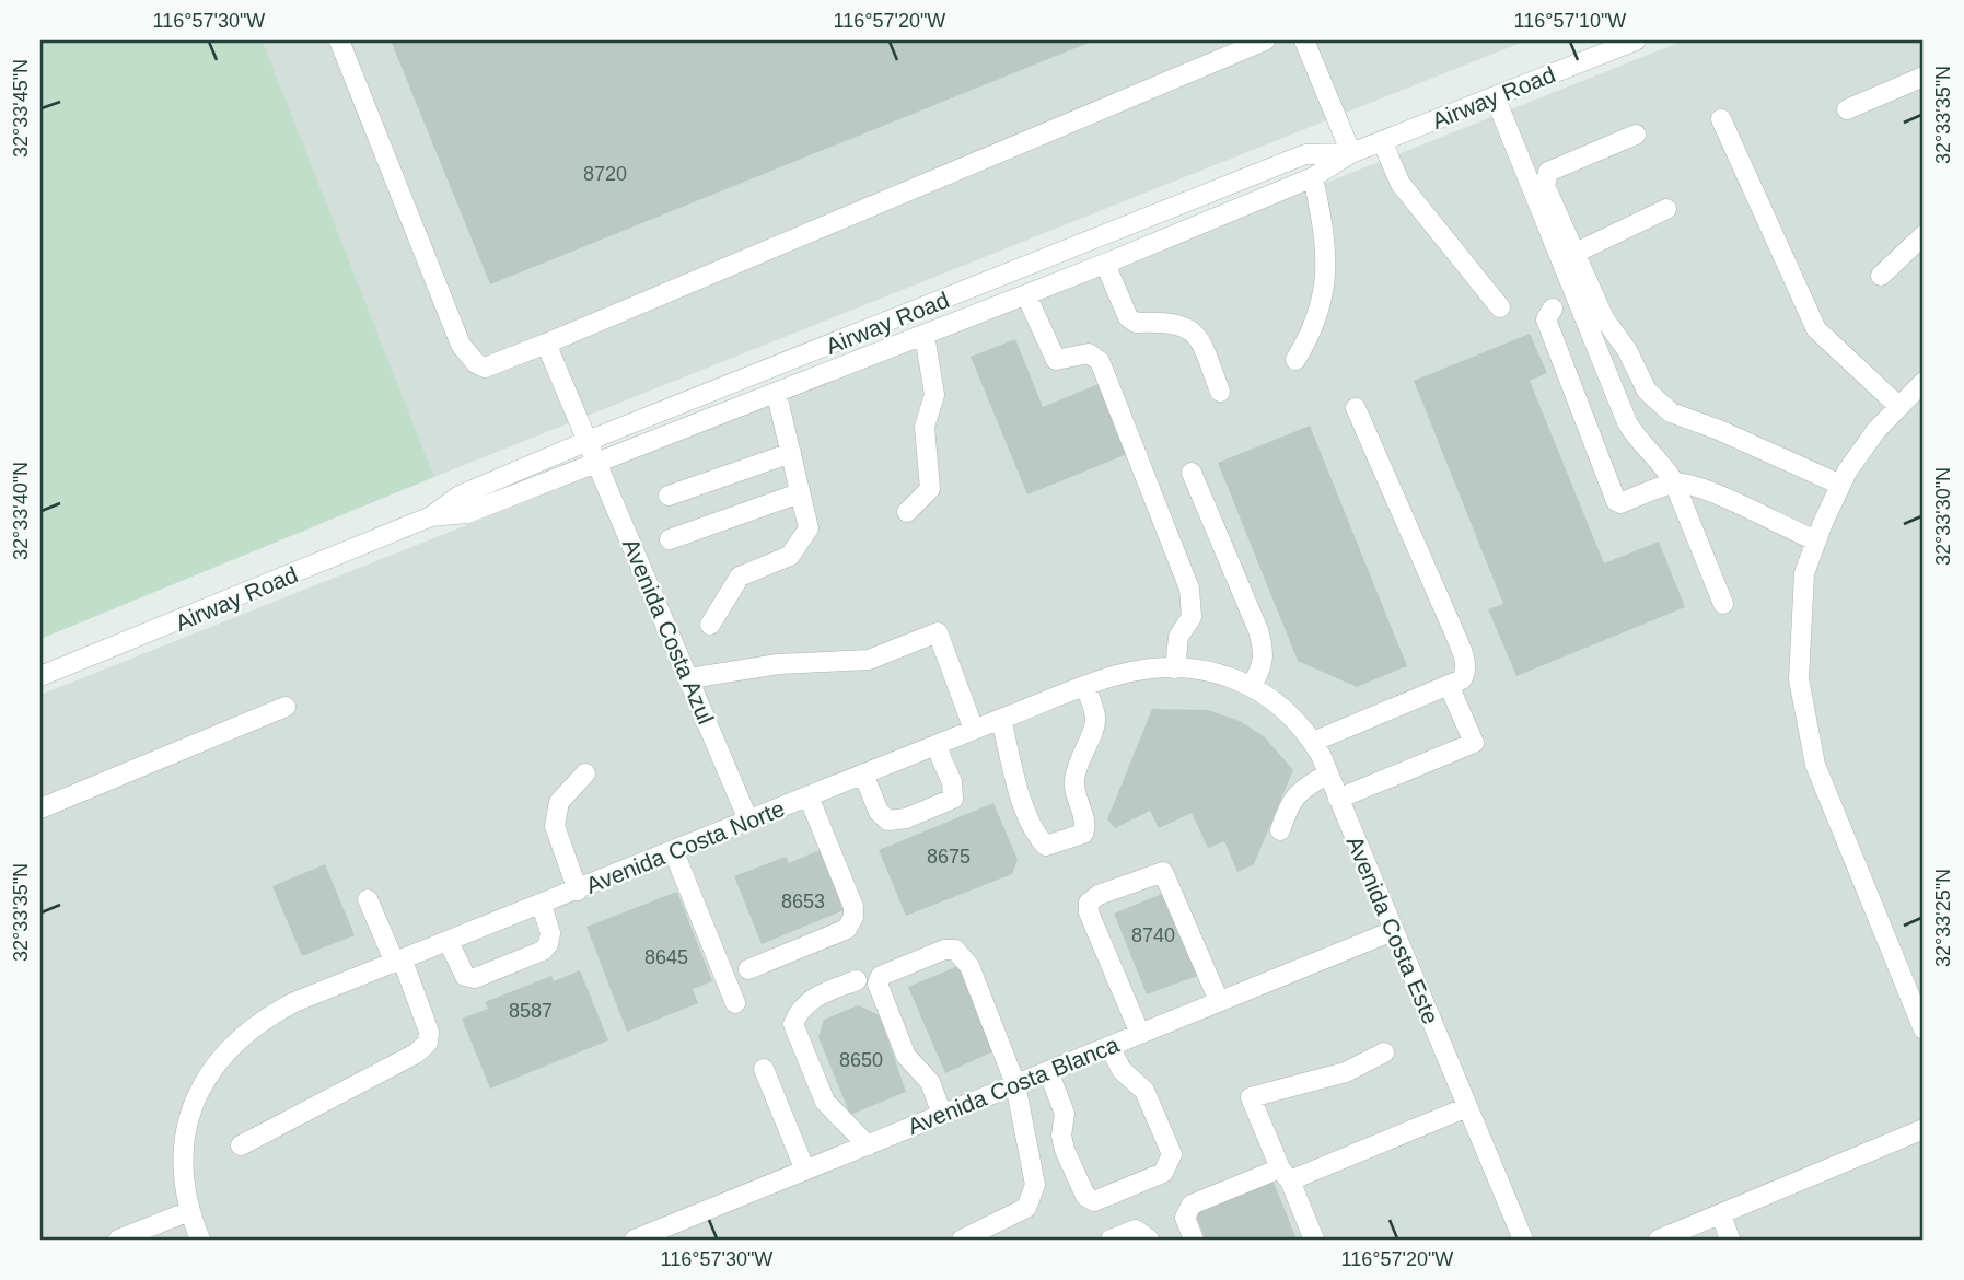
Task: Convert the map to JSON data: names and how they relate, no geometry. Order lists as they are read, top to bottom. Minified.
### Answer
{"streets":{"street":["Airway Road","Avenida Costa Azul","Avenida Costa Norte","Avenida Costa Este","Avenida Costa Blanca"]},"crossings":[["Airway Road","Avenida Costa Azul"],["Avenida Costa Azul","Avenida Costa Norte"],["Avenida Costa Norte","Avenida Costa Este"],["Avenida Costa Este","Avenida Costa Blanca"]],"house_numbers":["8720","8675","8653","8740","8645","8587","8650"],"coordinates":["116°57'30\"W","116°57'20\"W","116°57'10\"W","32°33'45\"N","32°33'35\"N","32°33'40\"N","32°33'30\"N","32°33'25\"N"]}
